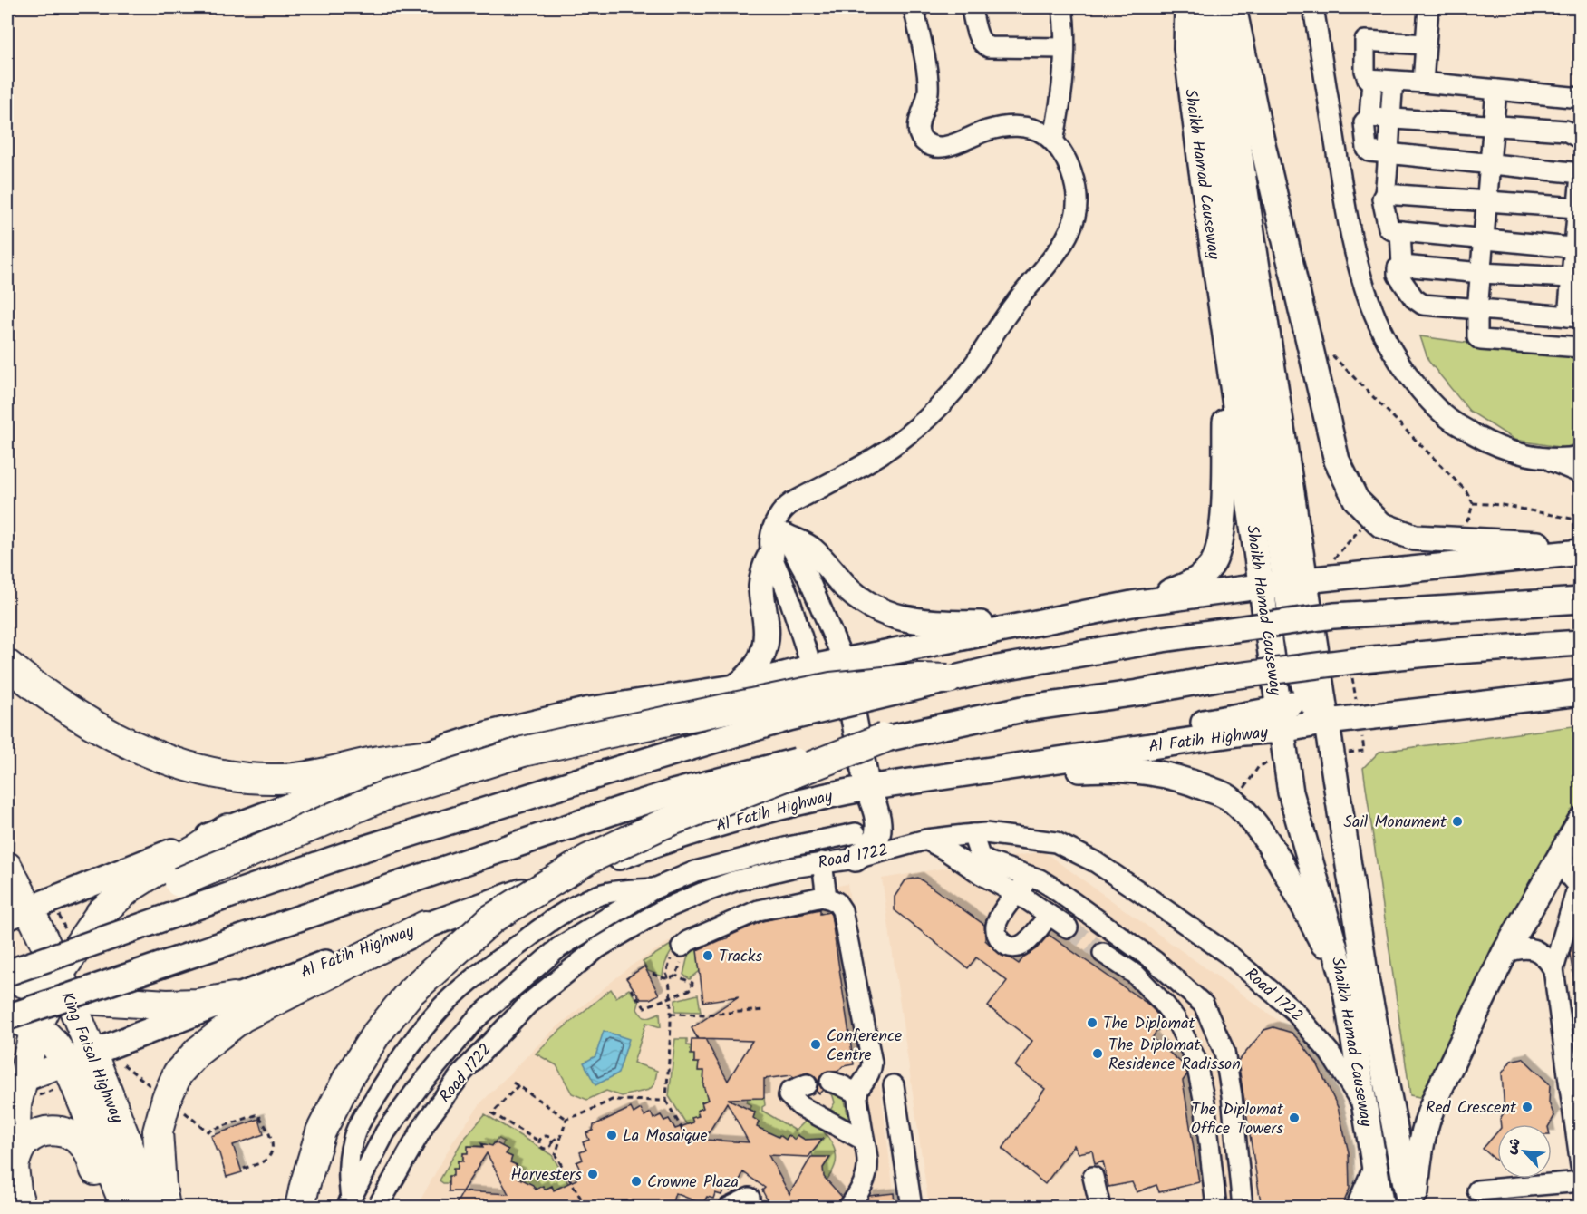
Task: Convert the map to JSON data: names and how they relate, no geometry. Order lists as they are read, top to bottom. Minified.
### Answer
{"streets":{"highway":["King Faisal Highway"],"main road":["Shaikh Hamad Causeway","Al Fatih Highway"],"street":["Road 1722"]},"crossings":[["Shaikh Hamad Causeway","Al Fatih Highway"],["Shaikh Hamad Causeway","Road 1722"],["Al Fatih Highway","King Faisal Highway"]],"places":["Sail Monument","Tracks","The Diplomat","Conference Centre","The Diplomat Residence Radisson","Red Crescent","The Diplomat Office Towers","La Mosaique","Harvesters","Crowne Plaza"],"north":"top left"}
